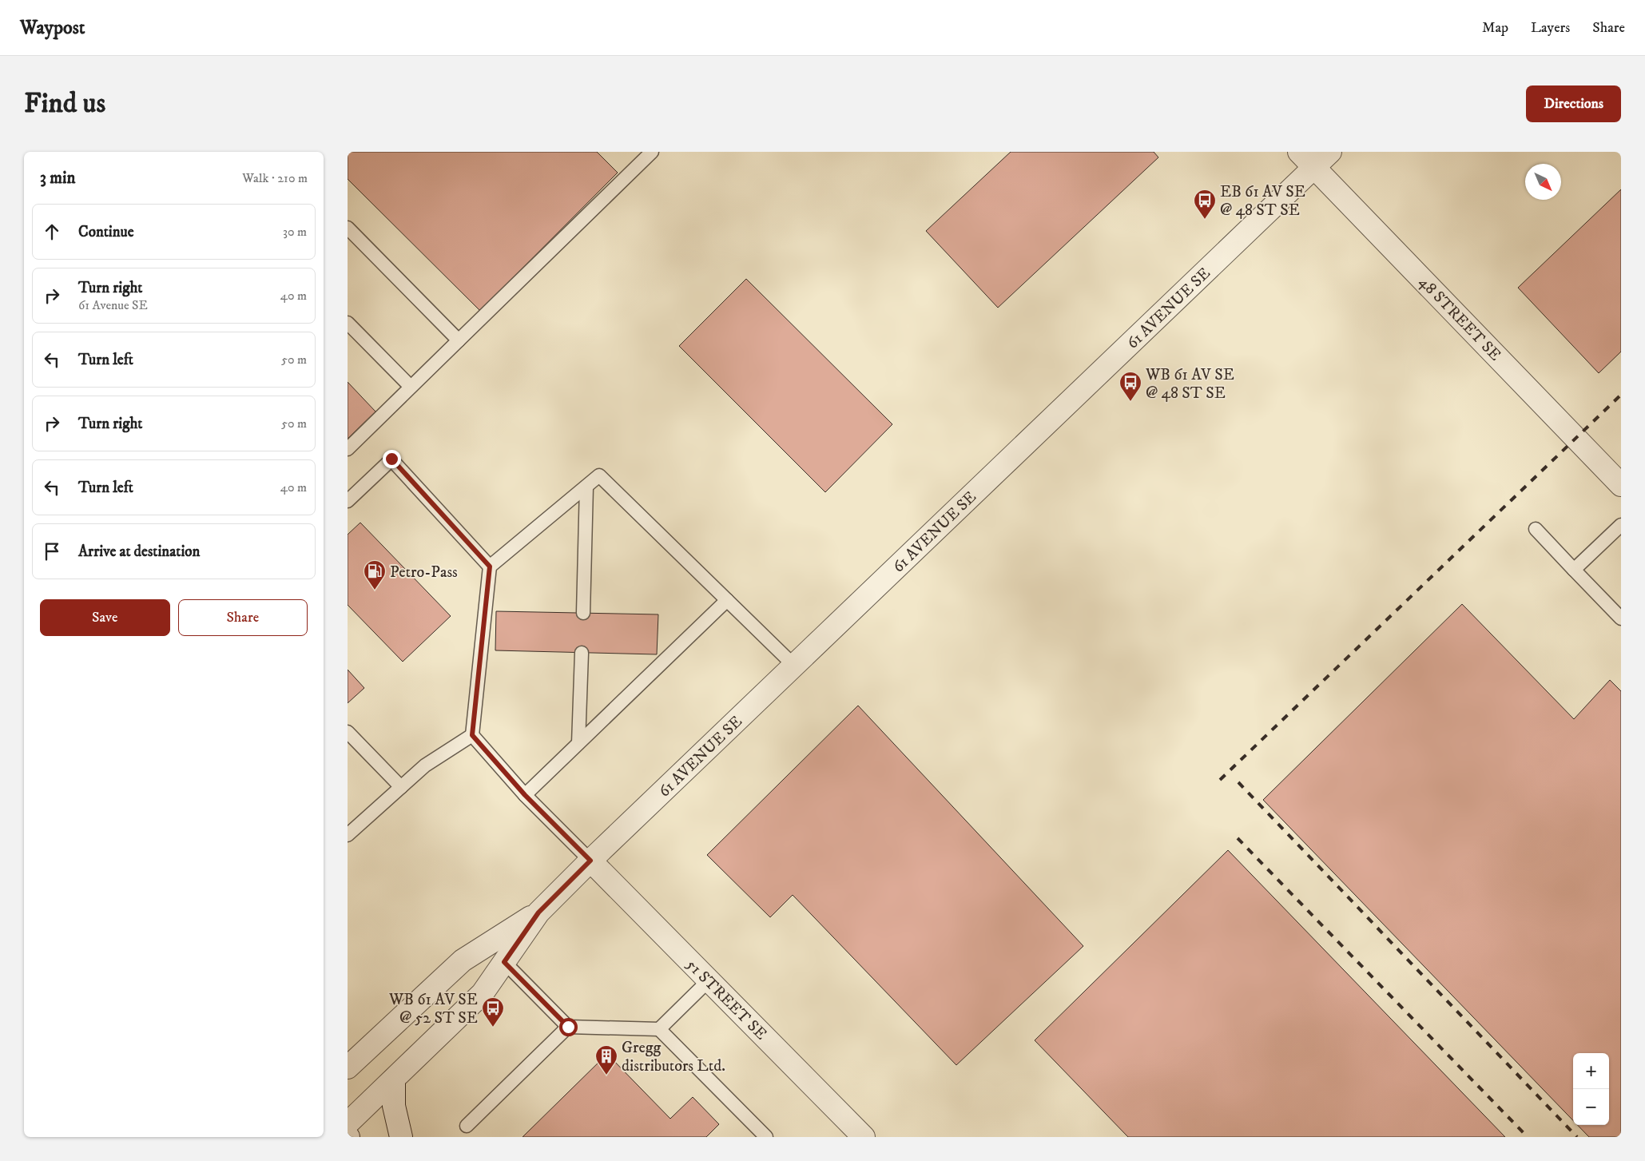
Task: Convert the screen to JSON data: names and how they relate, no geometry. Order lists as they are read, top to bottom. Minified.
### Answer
{"streets":{"street":["61 AVENUE SE","48 STREET SE","51 STREET SE"]},"crossings":[["61 AVENUE SE","48 STREET SE"],["61 AVENUE SE","51 STREET SE"]],"places":{"bus stop":["EB 61 AV SE @ 48 ST SE","WB 61 AV SE @ 48 ST SE","WB 61 AV SE @ 52 ST SE"],"fuel station":["Petro-Pass"],"building":["Gregg distributors Ltd."]},"north":"bottom right","page":{"header":"Waypost","nav":["Map","Layers","Share"],"buttons":["Directions",["Save","Share"]],"title":"Find us","heading":["3 min","Walk · 210 m"],"list":[["Continue","30 m"],["Turn right","61 Avenue SE","40 m"],["Turn left","50 m"],["Turn right","50 m"],["Turn left","40 m"],"Arrive at destination"],"map_buttons":["+","−"]}}
